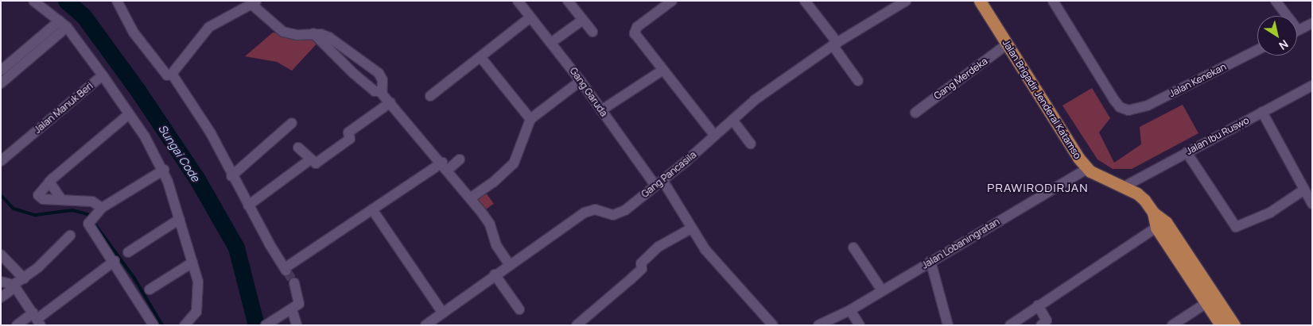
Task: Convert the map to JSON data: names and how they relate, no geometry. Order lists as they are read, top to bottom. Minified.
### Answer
{"streets":{"main road":["Jalan Brigadir Jenderal Katamso"],"street":["Gang Merdeka","Jalan Kenekan","Gang Garuda","Jalan Manuk Beri","Jalan Ibu Ruswo","Gang Pancasila","Jalan Lobaningratan"]},"crossings":[["Gang Merdeka","Jalan Brigadir Jenderal Katamso"],["Gang Garuda","Gang Pancasila"],["Jalan Brigadir Jenderal Katamso","Jalan Ibu Ruswo"],["Jalan Brigadir Jenderal Katamso","Jalan Lobaningratan"]],"districts":["PRAWIRODIRJAN"],"water":["Sungai Code"],"north":"bottom right"}
